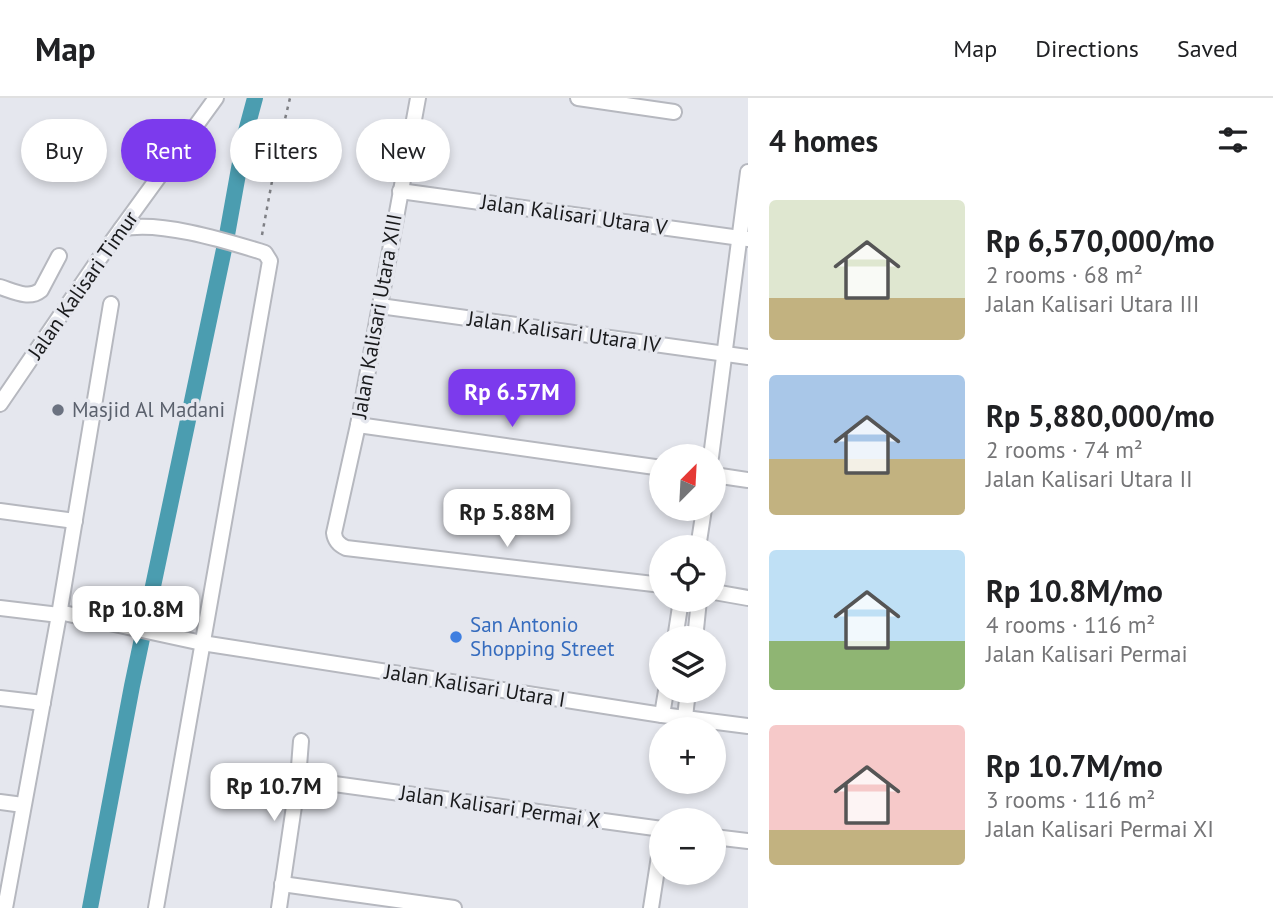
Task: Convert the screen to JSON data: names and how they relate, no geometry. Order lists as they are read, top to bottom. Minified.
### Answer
{"streets":{"street":["Jalan Kalisari Utara V","Jalan Kalisari Timur","Jalan Kalisari Utara XIII","Jalan Kalisari Utara IV","Jalan Kalisari Utara I","Jalan Kalisari Permai X"]},"crossings":[["Jalan Kalisari Utara V","Jalan Kalisari Utara XIII"],["Jalan Kalisari Utara XIII","Jalan Kalisari Utara IV"]],"places":["Masjid Al Madani","San Antonio Shopping Street"],"north":"top right","page":{"header":"Map","nav":["Map","Directions","Saved"],"heading":"4 homes","chip":["Buy","Rent","Filters","New"],"list":[{"name":"Rp 6,570,000/mo","note":"2 rooms · 68 m² · Jalan Kalisari Utara III"},{"name":"Rp 5,880,000/mo","note":"2 rooms · 74 m² · Jalan Kalisari Utara II"},{"name":"Rp 10.8M/mo","note":"4 rooms · 116 m² · Jalan Kalisari Permai"},{"name":"Rp 10.7M/mo","note":"3 rooms · 116 m² · Jalan Kalisari Permai XI"}],"price":["Rp 6.57M","Rp 5.88M","Rp 10.8M","Rp 10.7M"],"map_buttons":["+","−"]}}
